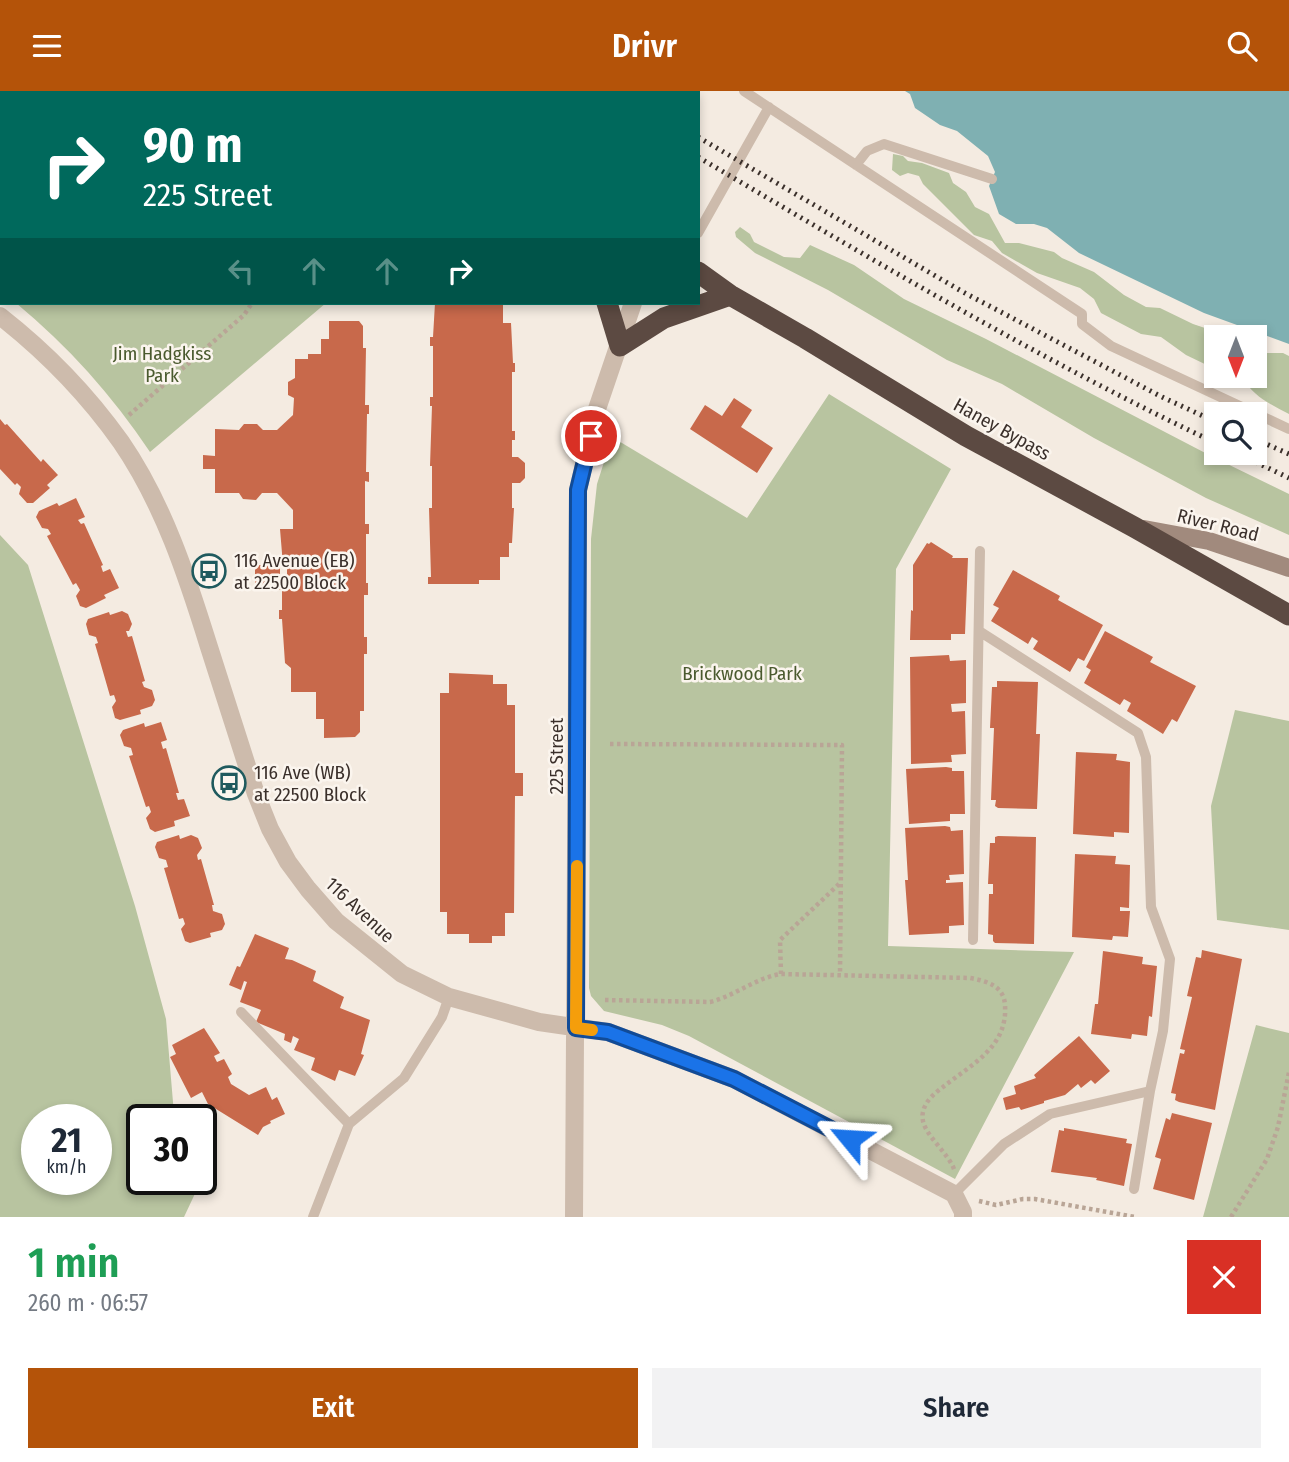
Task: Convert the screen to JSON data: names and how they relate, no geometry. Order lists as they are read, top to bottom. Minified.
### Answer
{"streets":{"highway":["Haney Bypass"],"street":["River Road","225 Street","116 Avenue"]},"crossings":[["Haney Bypass","River Road"],["225 Street","116 Avenue"]],"parks":["Jim Hadgkiss Park","Brickwood Park"],"places":{"bus stop":["116 Avenue (EB) at 22500 Block","116 Ave (WB) at 22500 Block"]},"north":"bottom","page":{"header":"Drivr","turn":["90 m","225 Street"],"speed":"21 km/h","limit":"30","heading":["1 min","260 m · 06:57"],"buttons":["Exit","Share"]}}
